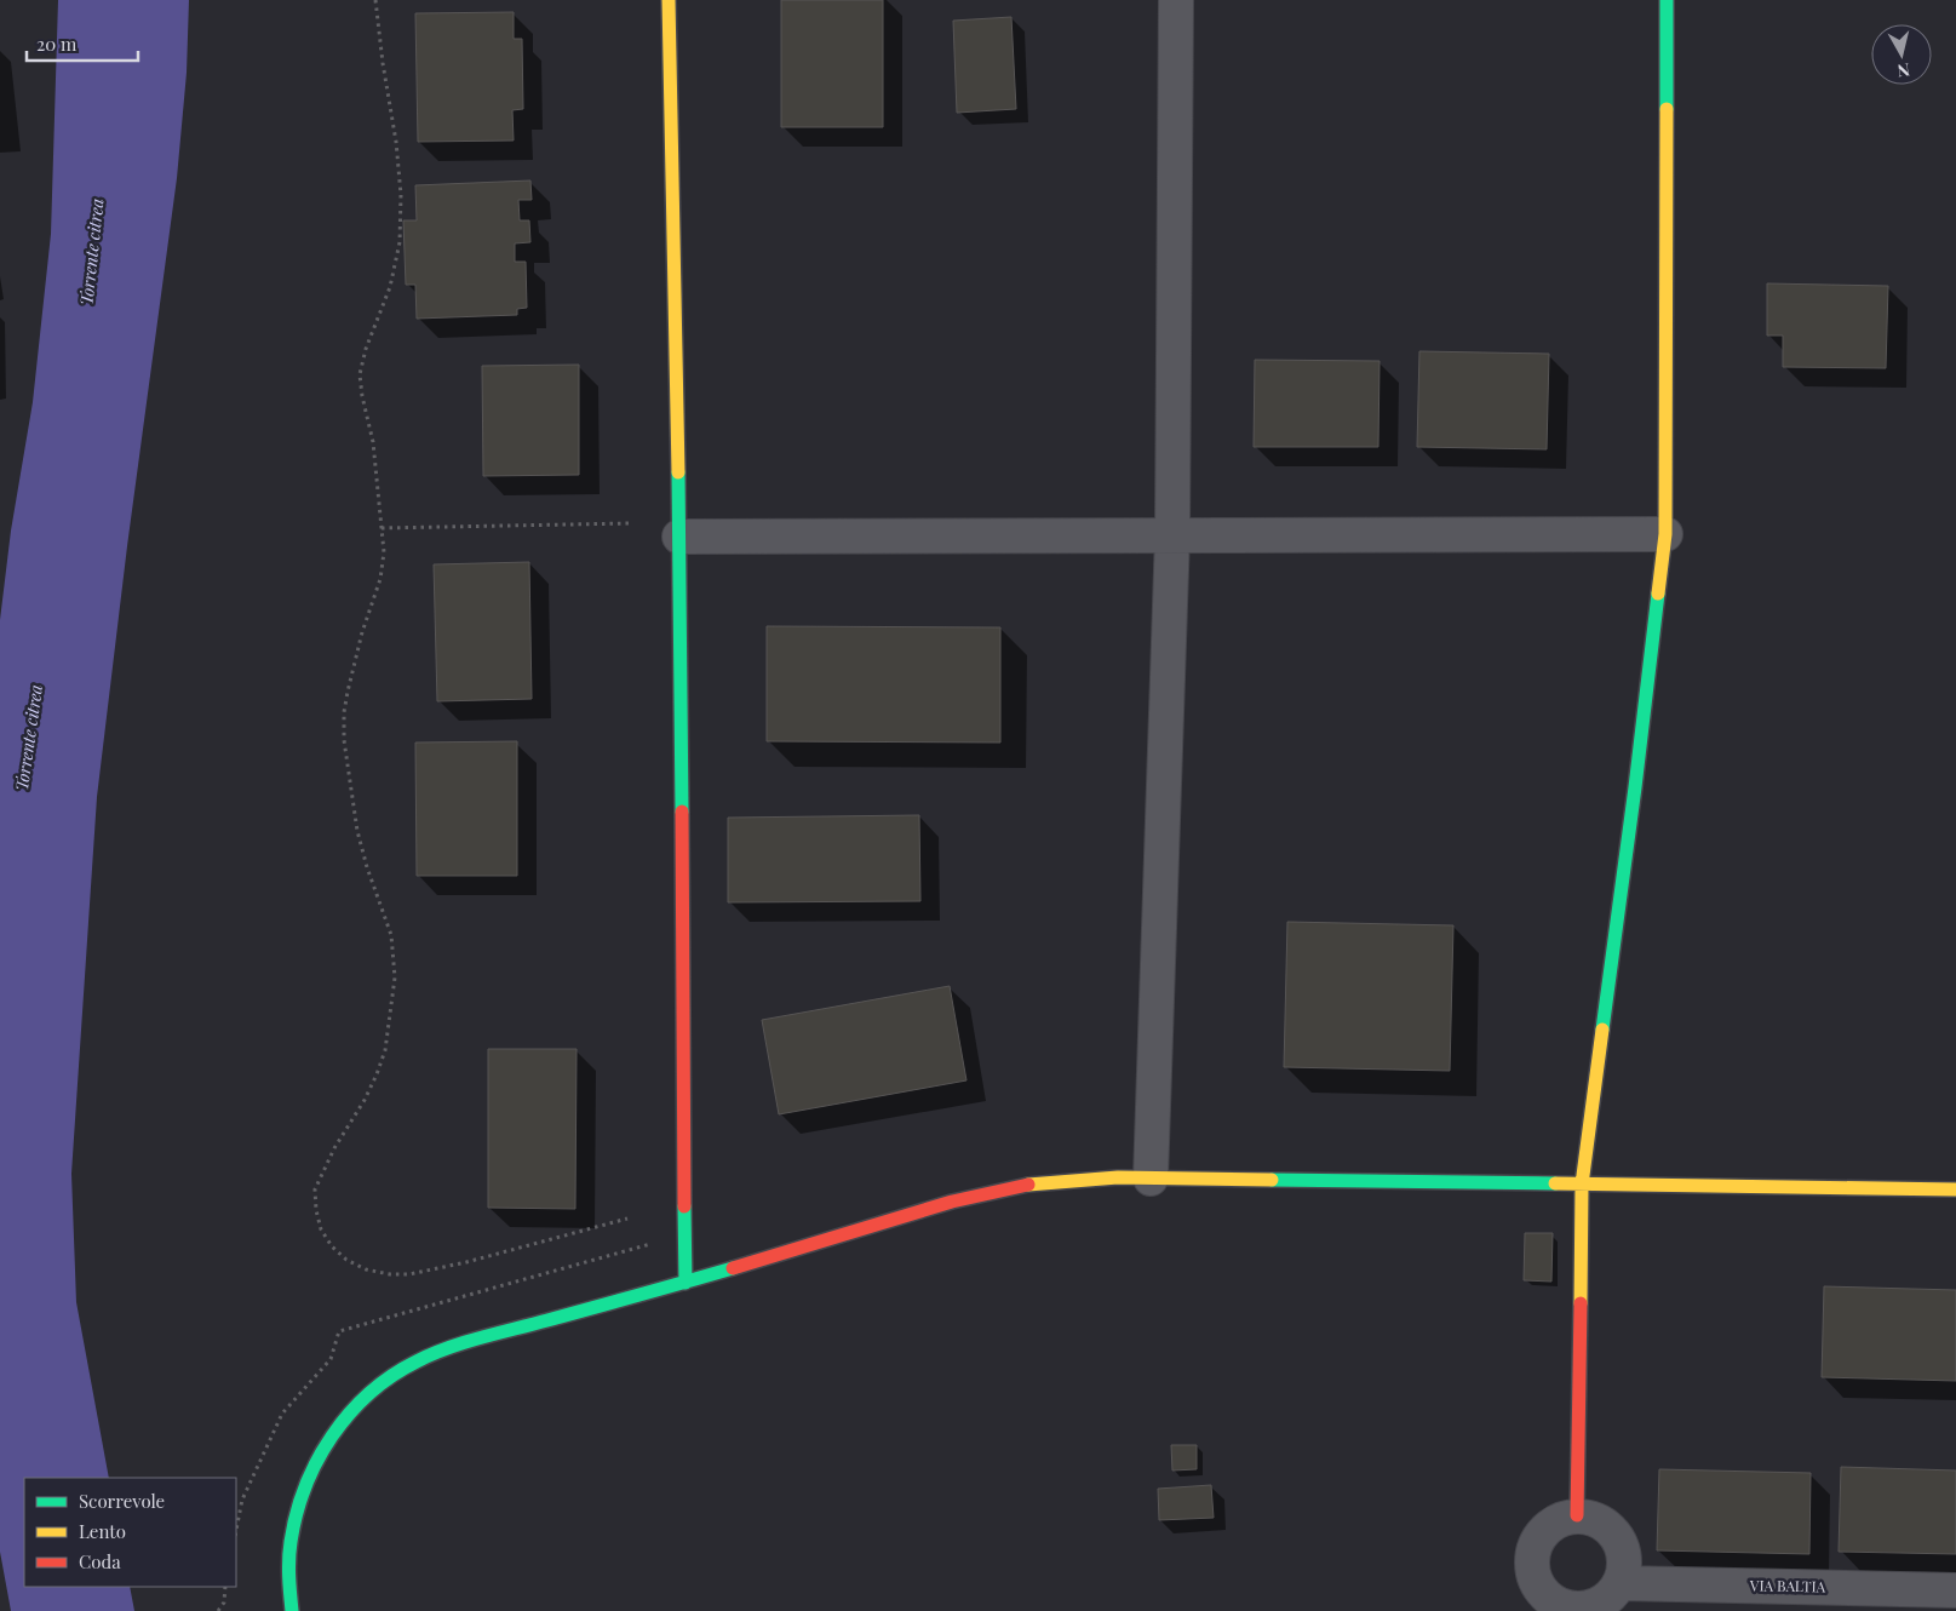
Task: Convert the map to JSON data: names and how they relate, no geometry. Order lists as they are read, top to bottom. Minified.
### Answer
{"streets":{"street":["VIA BALTIA"]},"water":["Torrente citrea"],"legend":["Scorrevole","Lento","Coda"],"scale_bar":"20 m","north":"bottom"}
